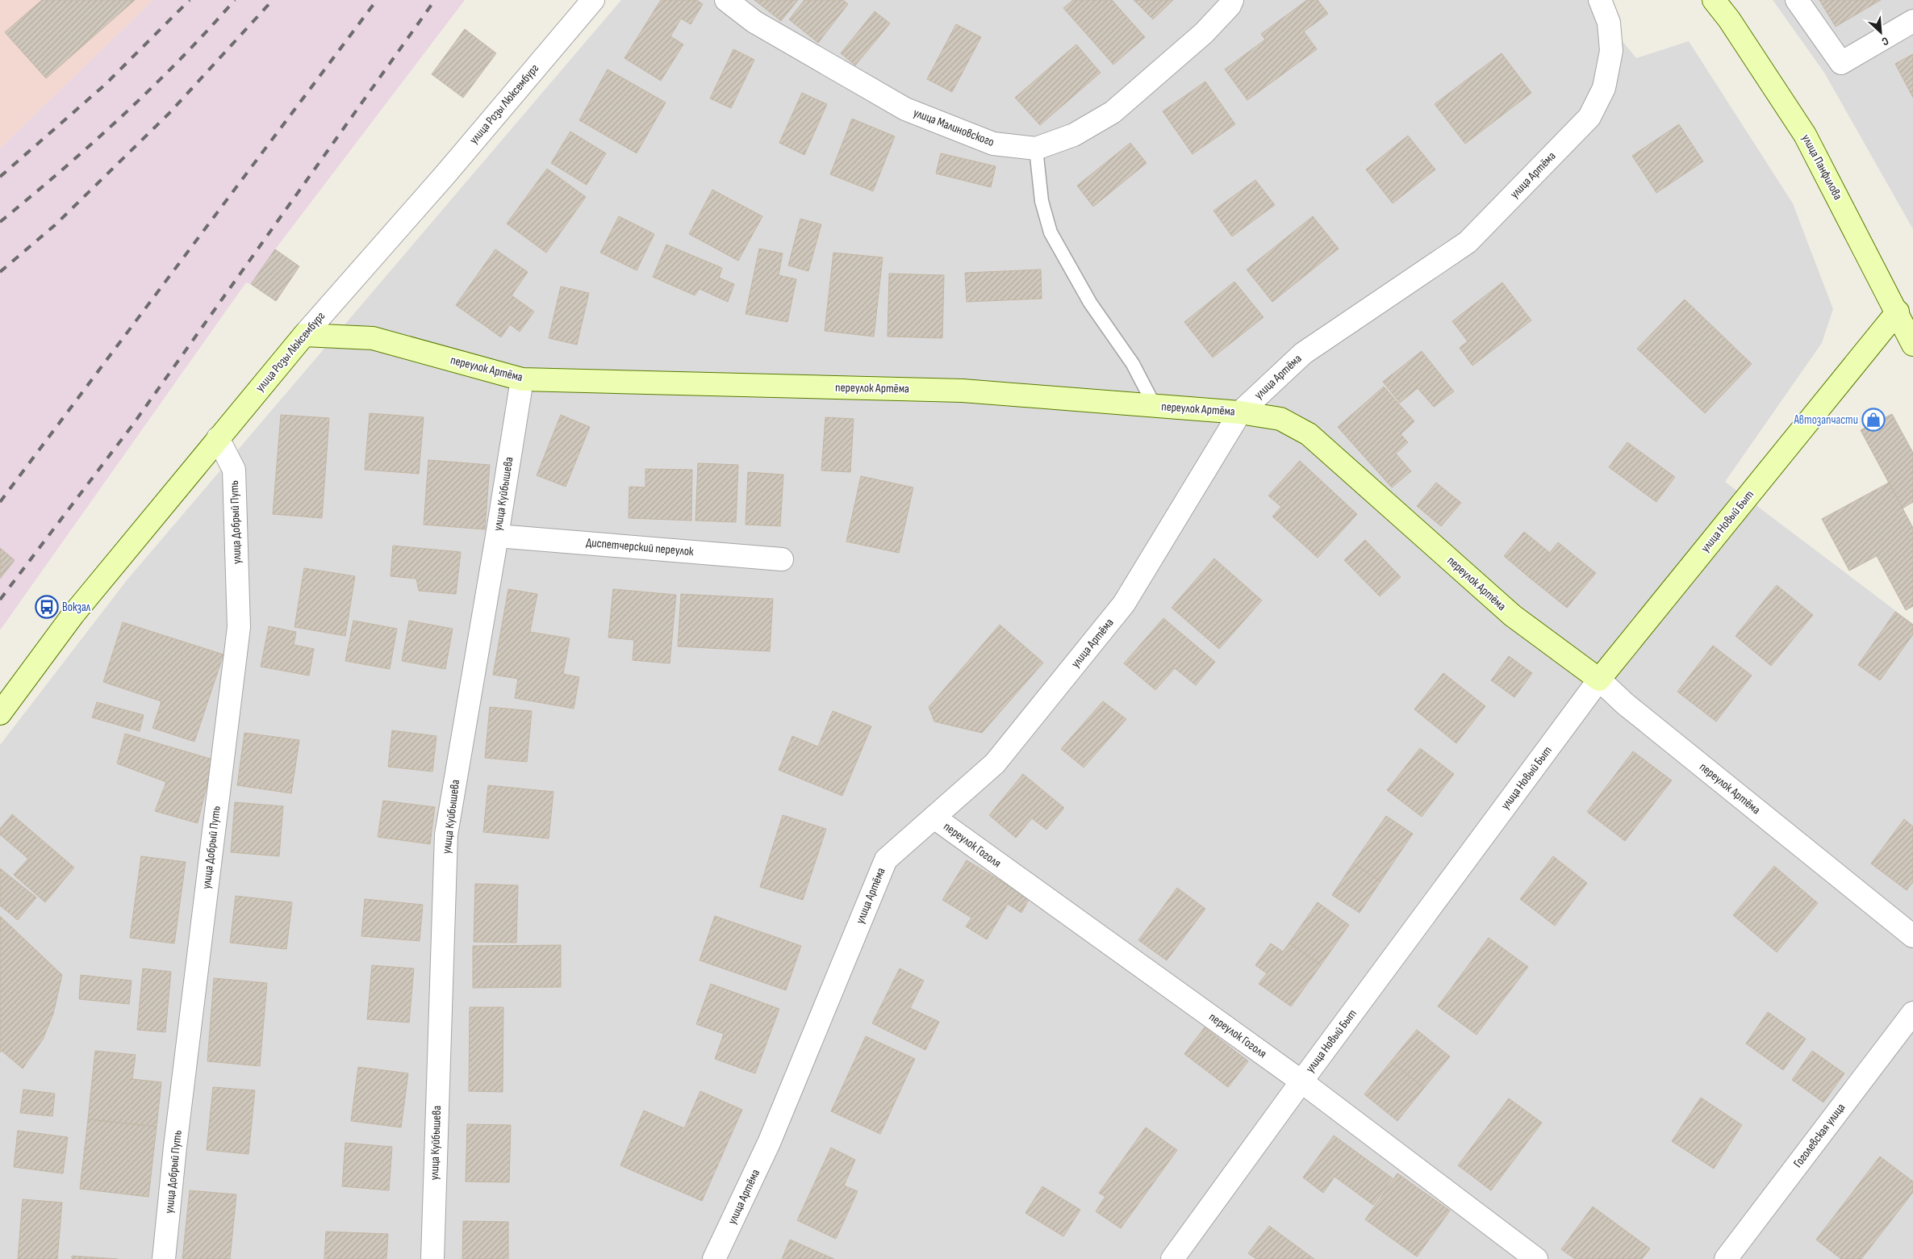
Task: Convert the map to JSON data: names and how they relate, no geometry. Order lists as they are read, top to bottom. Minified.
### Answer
{"streets":{"street":["улица Розы Люксембург","улица Малиновского","улица Панфилова","улица Артёма","переулок Артёма","улица Куйбышева","улица Новый Быт","улица Добрый Путь","Диспетчерский переулок","переулок Гоголя","Гоголевская улица"]},"crossings":[["улица Розы Люксембург","переулок Артёма"],["улица Розы Люксембург","улица Добрый Путь"],["улица Панфилова","улица Новый Быт"],["улица Артёма","переулок Артёма"],["улица Артёма","переулок Гоголя"],["переулок Артёма","улица Куйбышева"],["переулок Артёма","улица Новый Быт"],["улица Куйбышева","Диспетчерский переулок"],["улица Новый Быт","переулок Гоголя"]],"places":{"shop":["Автозапчасти"],"bus stop":["Вокзал"]},"north":"bottom right"}
